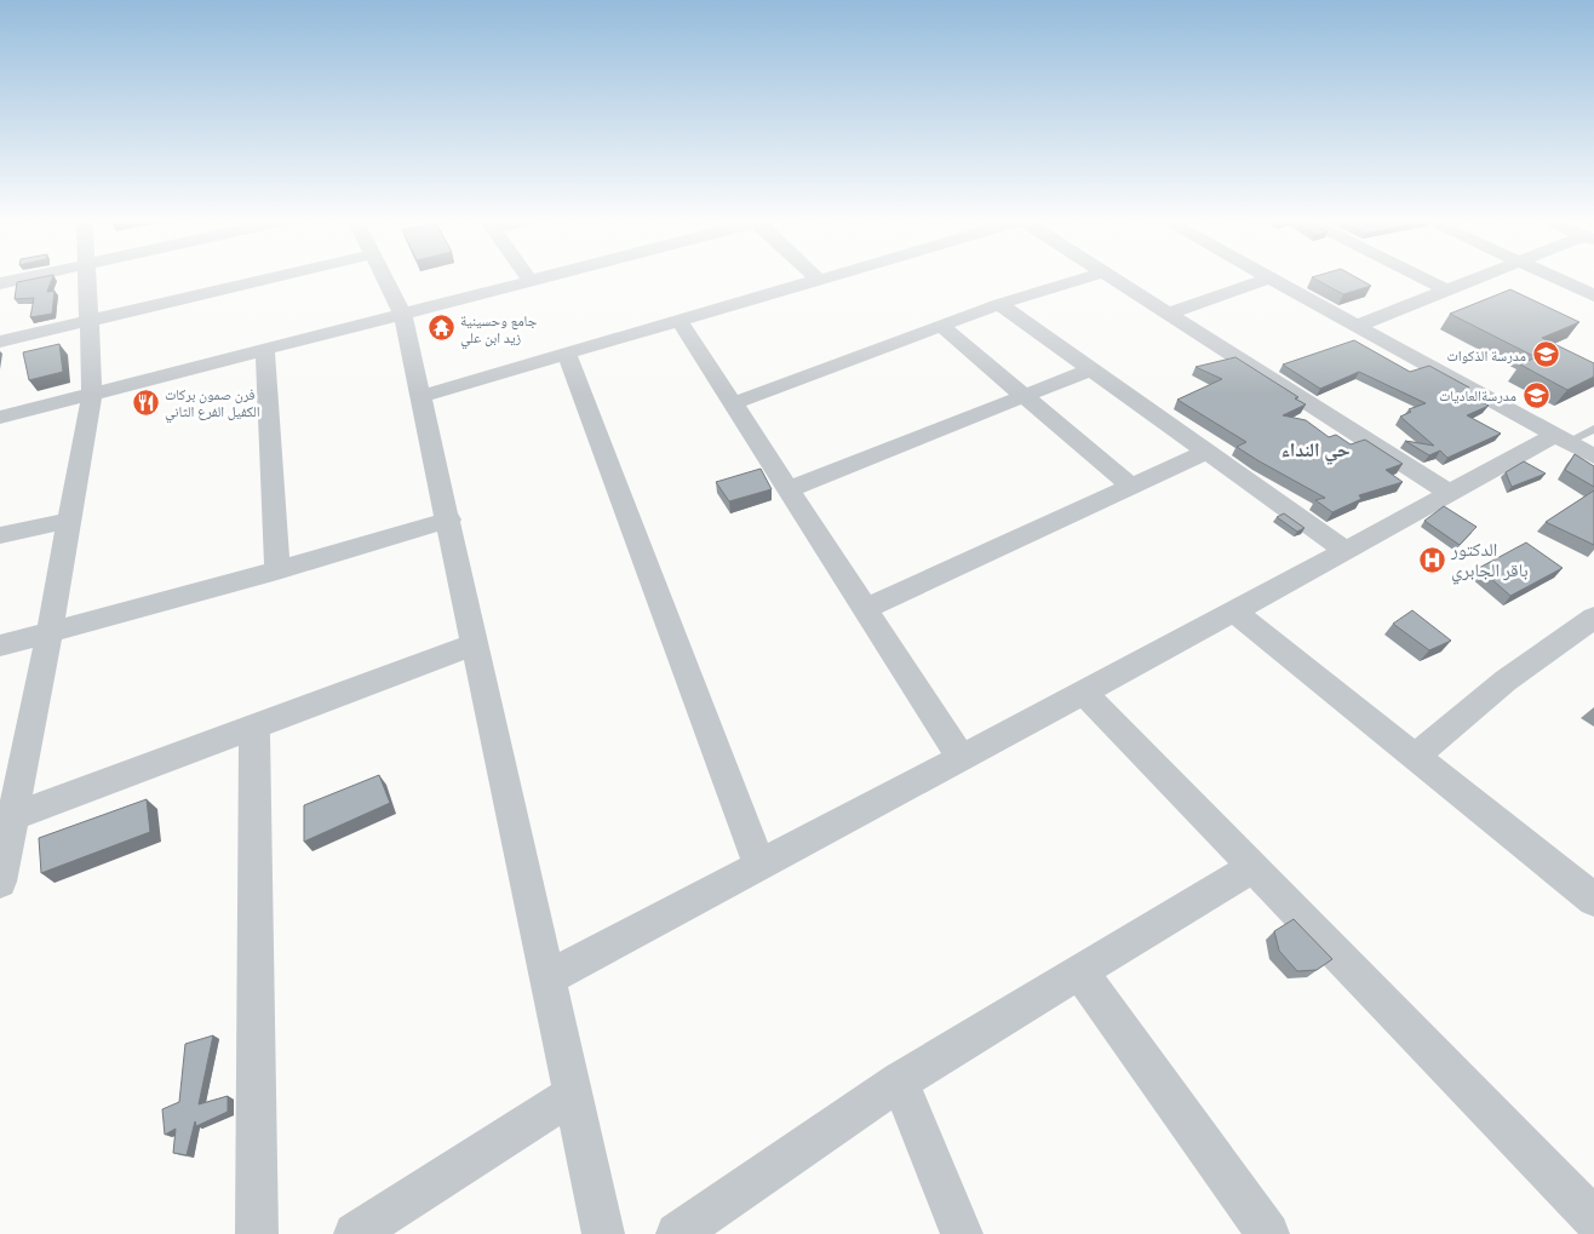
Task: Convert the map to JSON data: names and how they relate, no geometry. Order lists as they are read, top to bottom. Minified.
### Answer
{"districts":["حي النداء"],"places":{"temple":["جامع وحسينية زيد ابن علي"],"school or university":["مدرسة الذكوات","مدرسةالعاديات"],"restaurant":["فرن صمون بركات الكفيل الفرع الثاني"],"hospital":["الدكتور باقر الجابري"]}}
